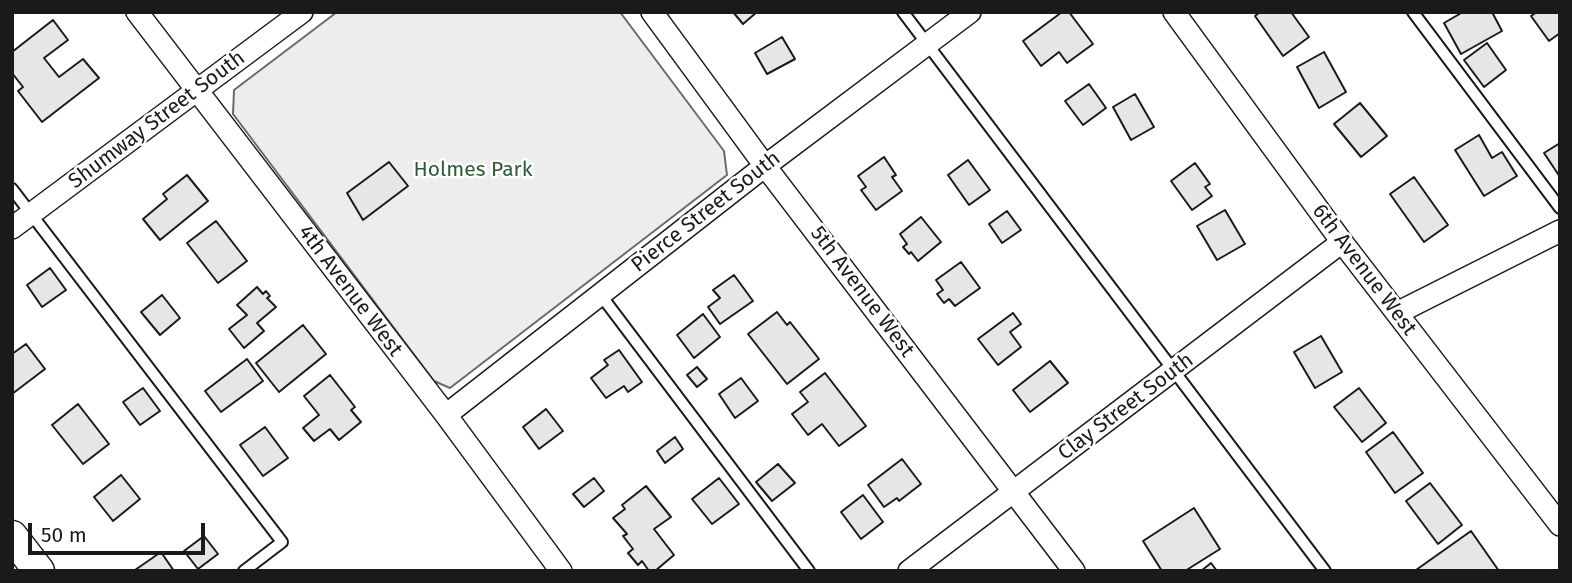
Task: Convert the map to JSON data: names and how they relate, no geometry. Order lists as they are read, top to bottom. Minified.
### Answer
{"streets":{"street":["Shumway Street South","Pierce Street South","6th Avenue West","4th Avenue West","5th Avenue West","Clay Street South"]},"crossings":[["Shumway Street South","4th Avenue West"],["Pierce Street South","4th Avenue West"],["Pierce Street South","5th Avenue West"],["6th Avenue West","Clay Street South"],["5th Avenue West","Clay Street South"]],"parks":["Holmes Park"],"scale_bar":"50 m"}
